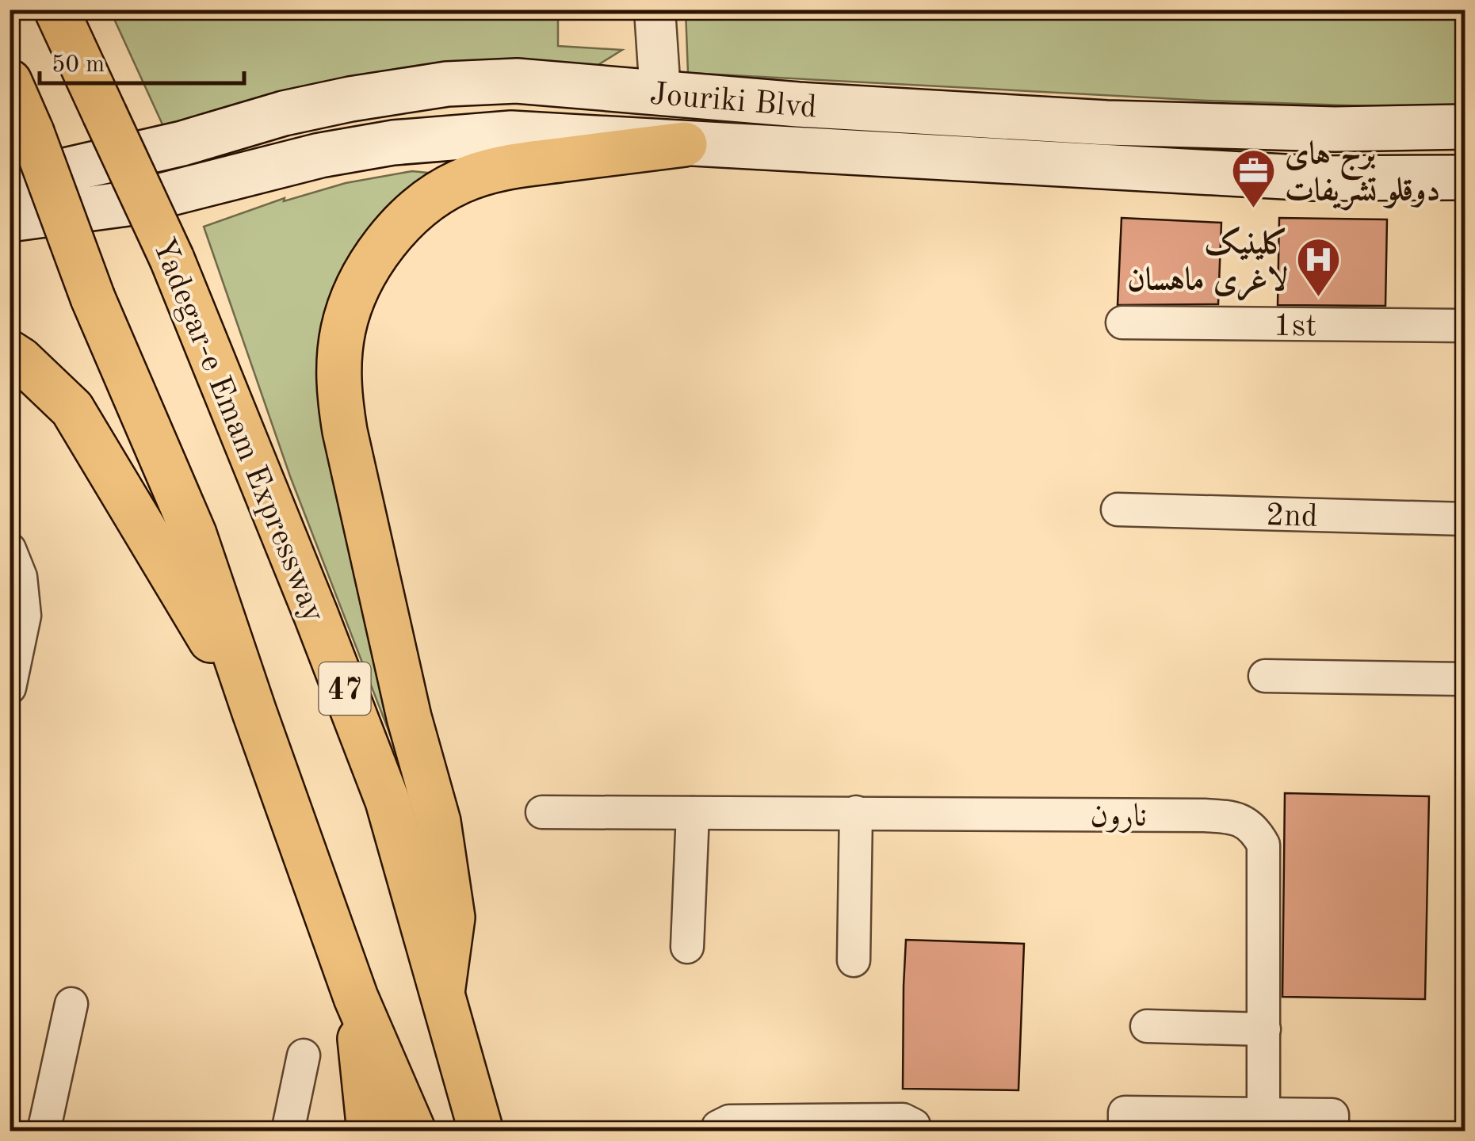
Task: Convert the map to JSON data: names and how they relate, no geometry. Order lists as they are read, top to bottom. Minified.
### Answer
{"streets":{"highway":["Yadegar-e Emam Expressway","47"],"main road":["Jouriki Blvd"],"street":["1st","2nd","نارون"]},"places":{"office":["برج های دوقلو تشریفات"],"hospital":["کلینیک لاغری ماهسان"]},"scale_bar":"50 m"}
